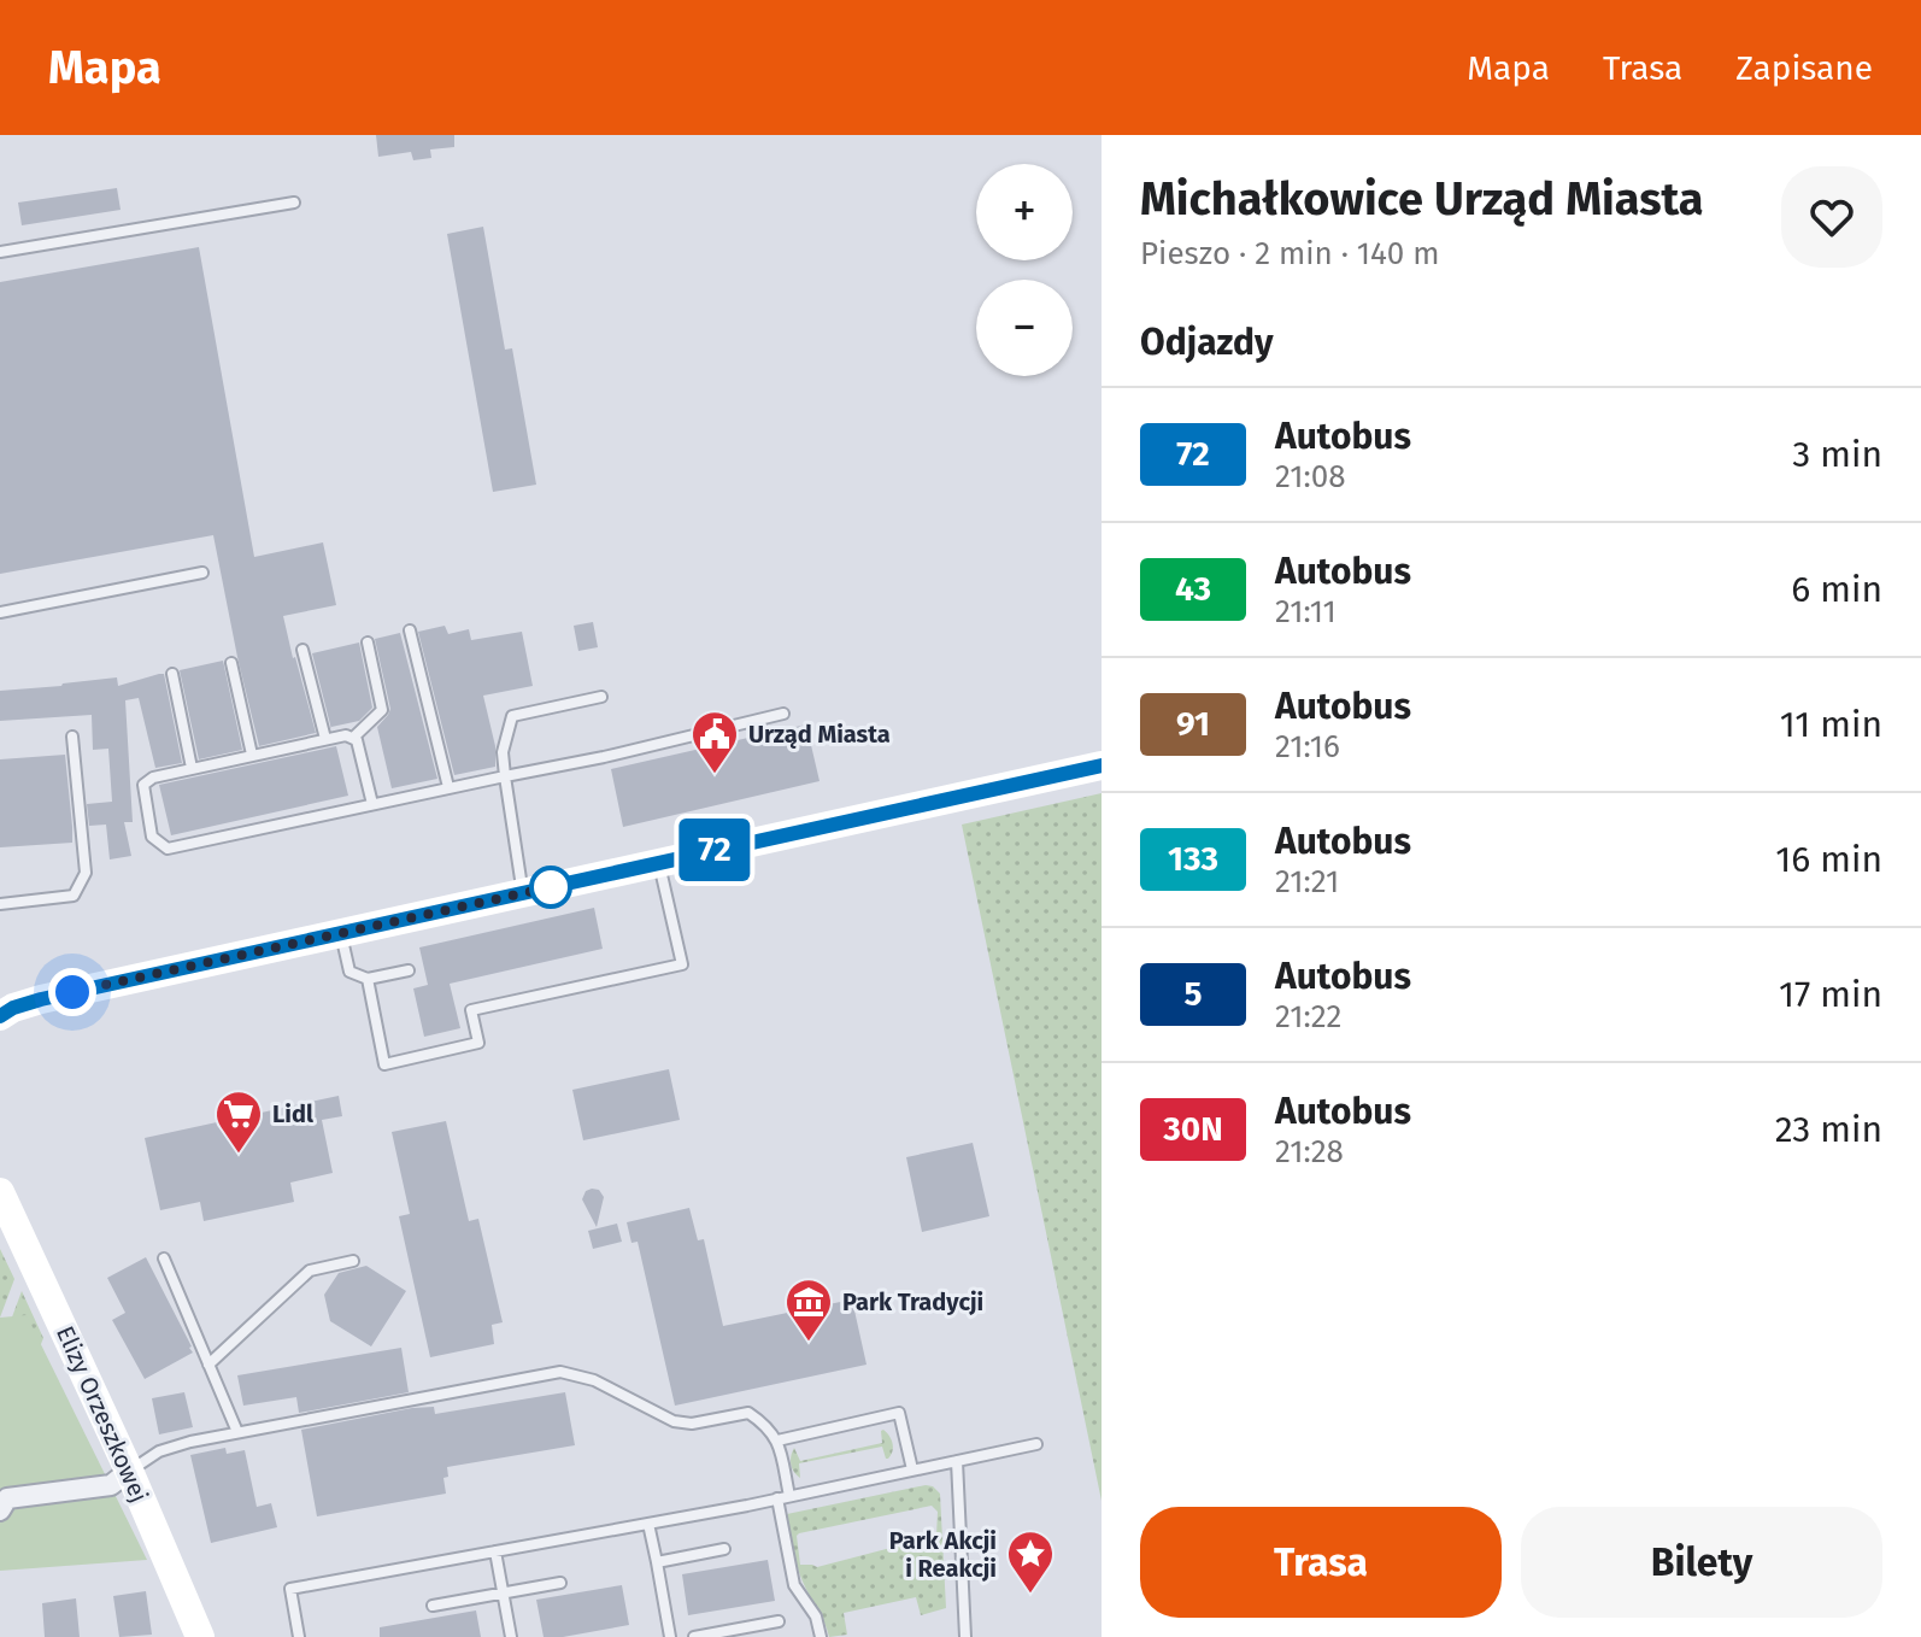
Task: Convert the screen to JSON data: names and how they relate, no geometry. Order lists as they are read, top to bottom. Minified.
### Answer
{"streets":{"street":["Elizy Orzeszkowej"]},"places":{"public building":["Urząd Miasta"],"supermarket":["Lidl"],"museum":["Park Tradycji"],"place":["Park Akcji i Reakcji"]},"lines":["bus line 72"],"page":{"header":"Mapa","nav":["Mapa","Trasa","Zapisane"],"on_map":"72","heading":[["Michałkowice Urząd Miasta","Pieszo · 2 min · 140 m"],"Odjazdy"],"map_buttons":["+","−"],"list":[{"mark":"72","name":"Autobus","note":"21:08","value":"3 min"},{"mark":"43","name":"Autobus","note":"21:11","value":"6 min"},{"mark":"91","name":"Autobus","note":"21:16","value":"11 min"},{"mark":"133","name":"Autobus","note":"21:21","value":"16 min"},{"mark":"5","name":"Autobus","note":"21:22","value":"17 min"},{"mark":"30N","name":"Autobus","note":"21:28","value":"23 min"}],"buttons":["Trasa","Bilety"]}}
